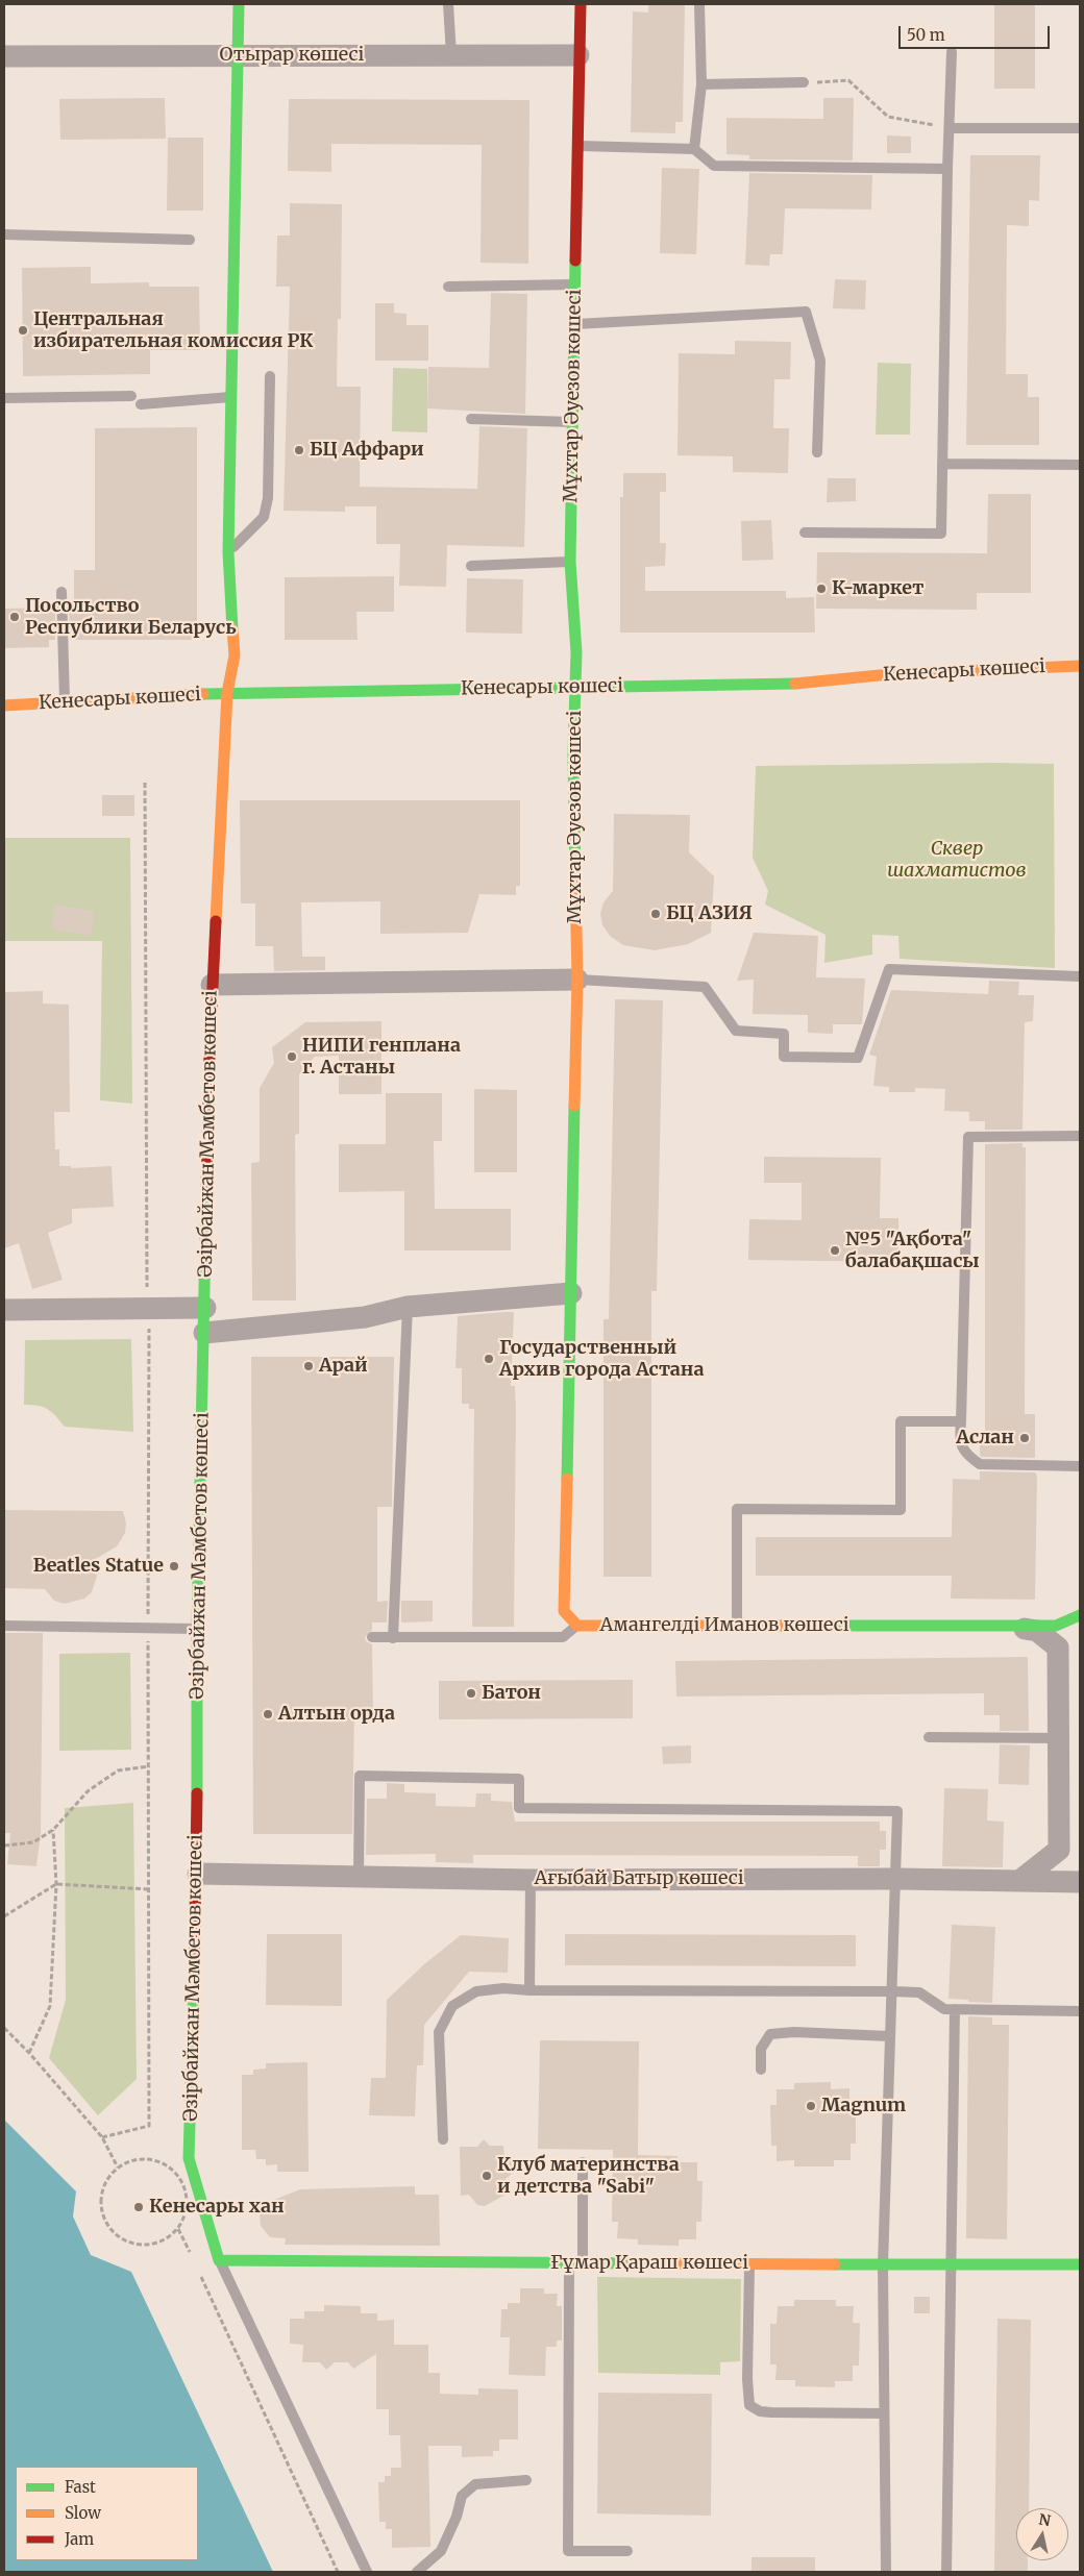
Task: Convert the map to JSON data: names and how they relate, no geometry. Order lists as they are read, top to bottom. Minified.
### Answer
{"streets":{"street":["Отырар көшесі","Мұхтар Әуезов көшесі","Кенесары көшесі","Әзірбайжан Мәмбетов көшесі","Амангелді Иманов көшесі","Ағыбай Батыр көшесі","Ғұмар Қараш көшесі"]},"crossings":[["Отырар көшесі","Мұхтар Әуезов көшесі"],["Отырар көшесі","Әзірбайжан Мәмбетов көшесі"],["Мұхтар Әуезов көшесі","Кенесары көшесі"],["Мұхтар Әуезов көшесі","Амангелді Иманов көшесі"],["Кенесары көшесі","Әзірбайжан Мәмбетов көшесі"],["Әзірбайжан Мәмбетов көшесі","Ағыбай Батыр көшесі"],["Әзірбайжан Мәмбетов көшесі","Ғұмар Қараш көшесі"]],"parks":["Сквер шахматистов"],"places":["Центральная избирательная комиссия РК","БЦ Аффари","К-маркет","Посольство Республики Беларусь","БЦ АЗИЯ","НИПИ генплана г. Астаны","№5 \"Ақбота\" балабақшасы","Государственный Архив города Астана","Арай","Аслан","Beatles Statue","Батон","Алтын орда","Magnum","Клуб материнства и детства \"Sabi\"","Кенесары хан"],"legend":["Fast","Slow","Jam"],"scale_bar":"50 m","north":"top"}
